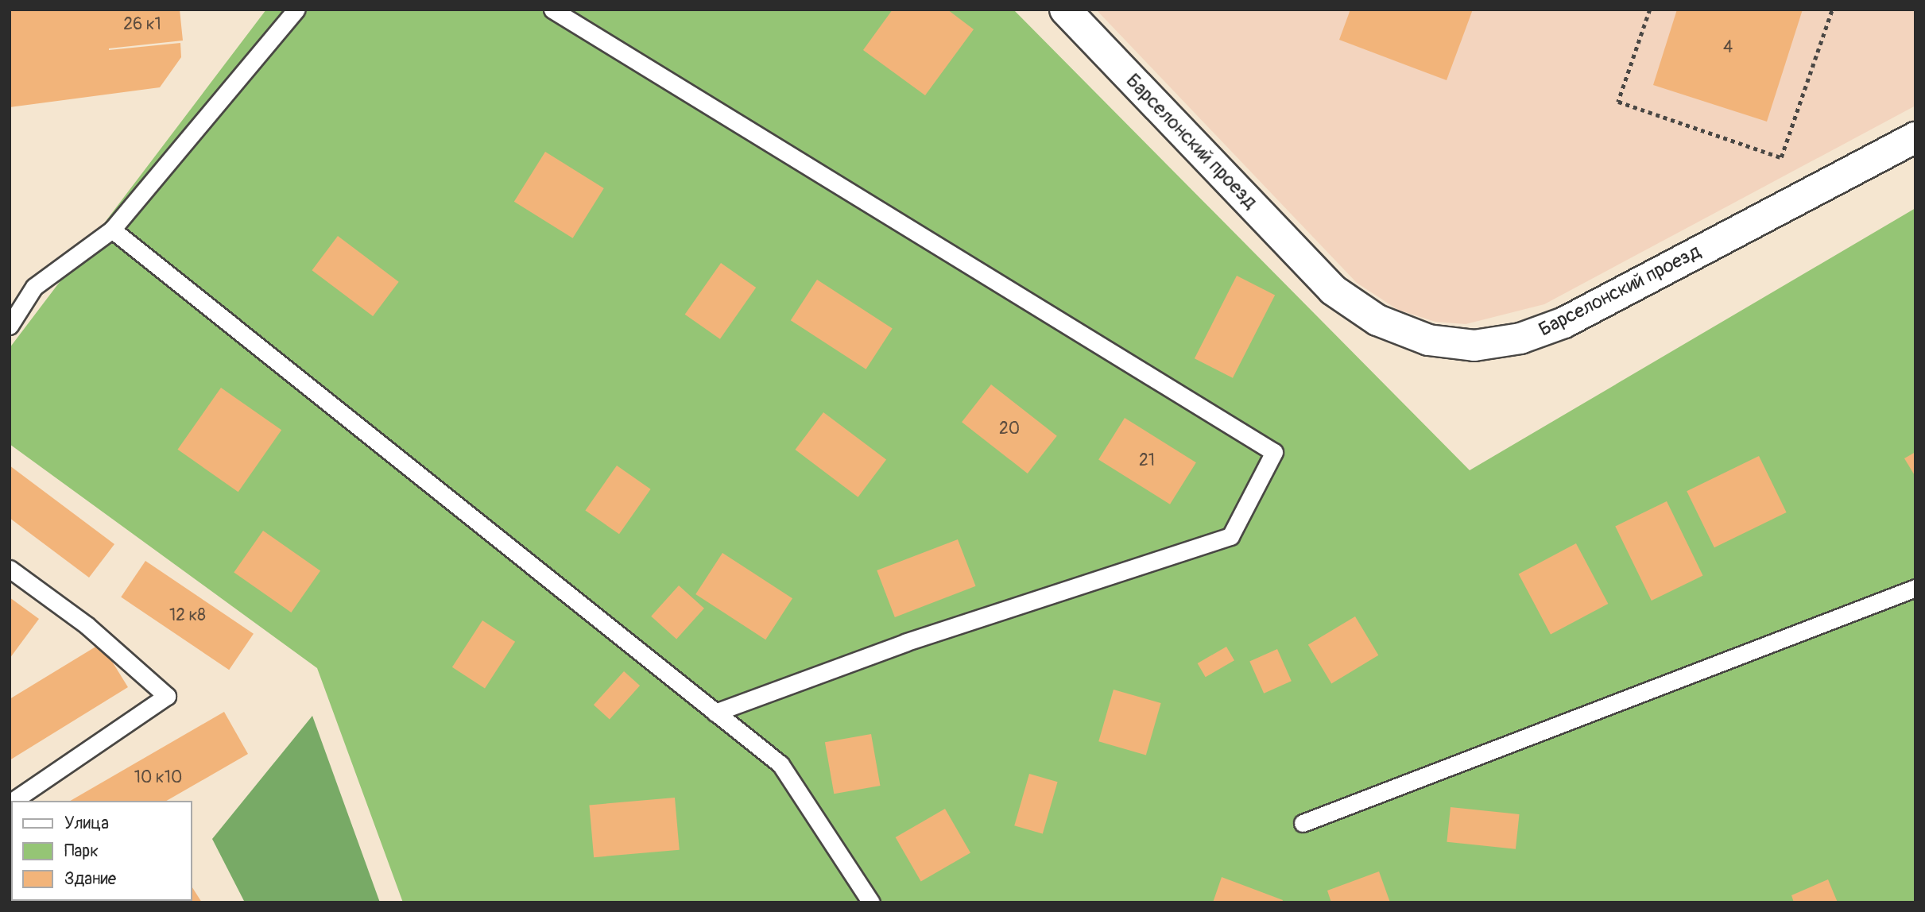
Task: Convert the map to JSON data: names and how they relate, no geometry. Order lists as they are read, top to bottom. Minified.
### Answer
{"streets":{"street":["Барселонский проезд"]},"house_numbers":["26 к1","4","20","21","12 к8","10 к10"],"legend":["Улица","Парк","Здание"]}
